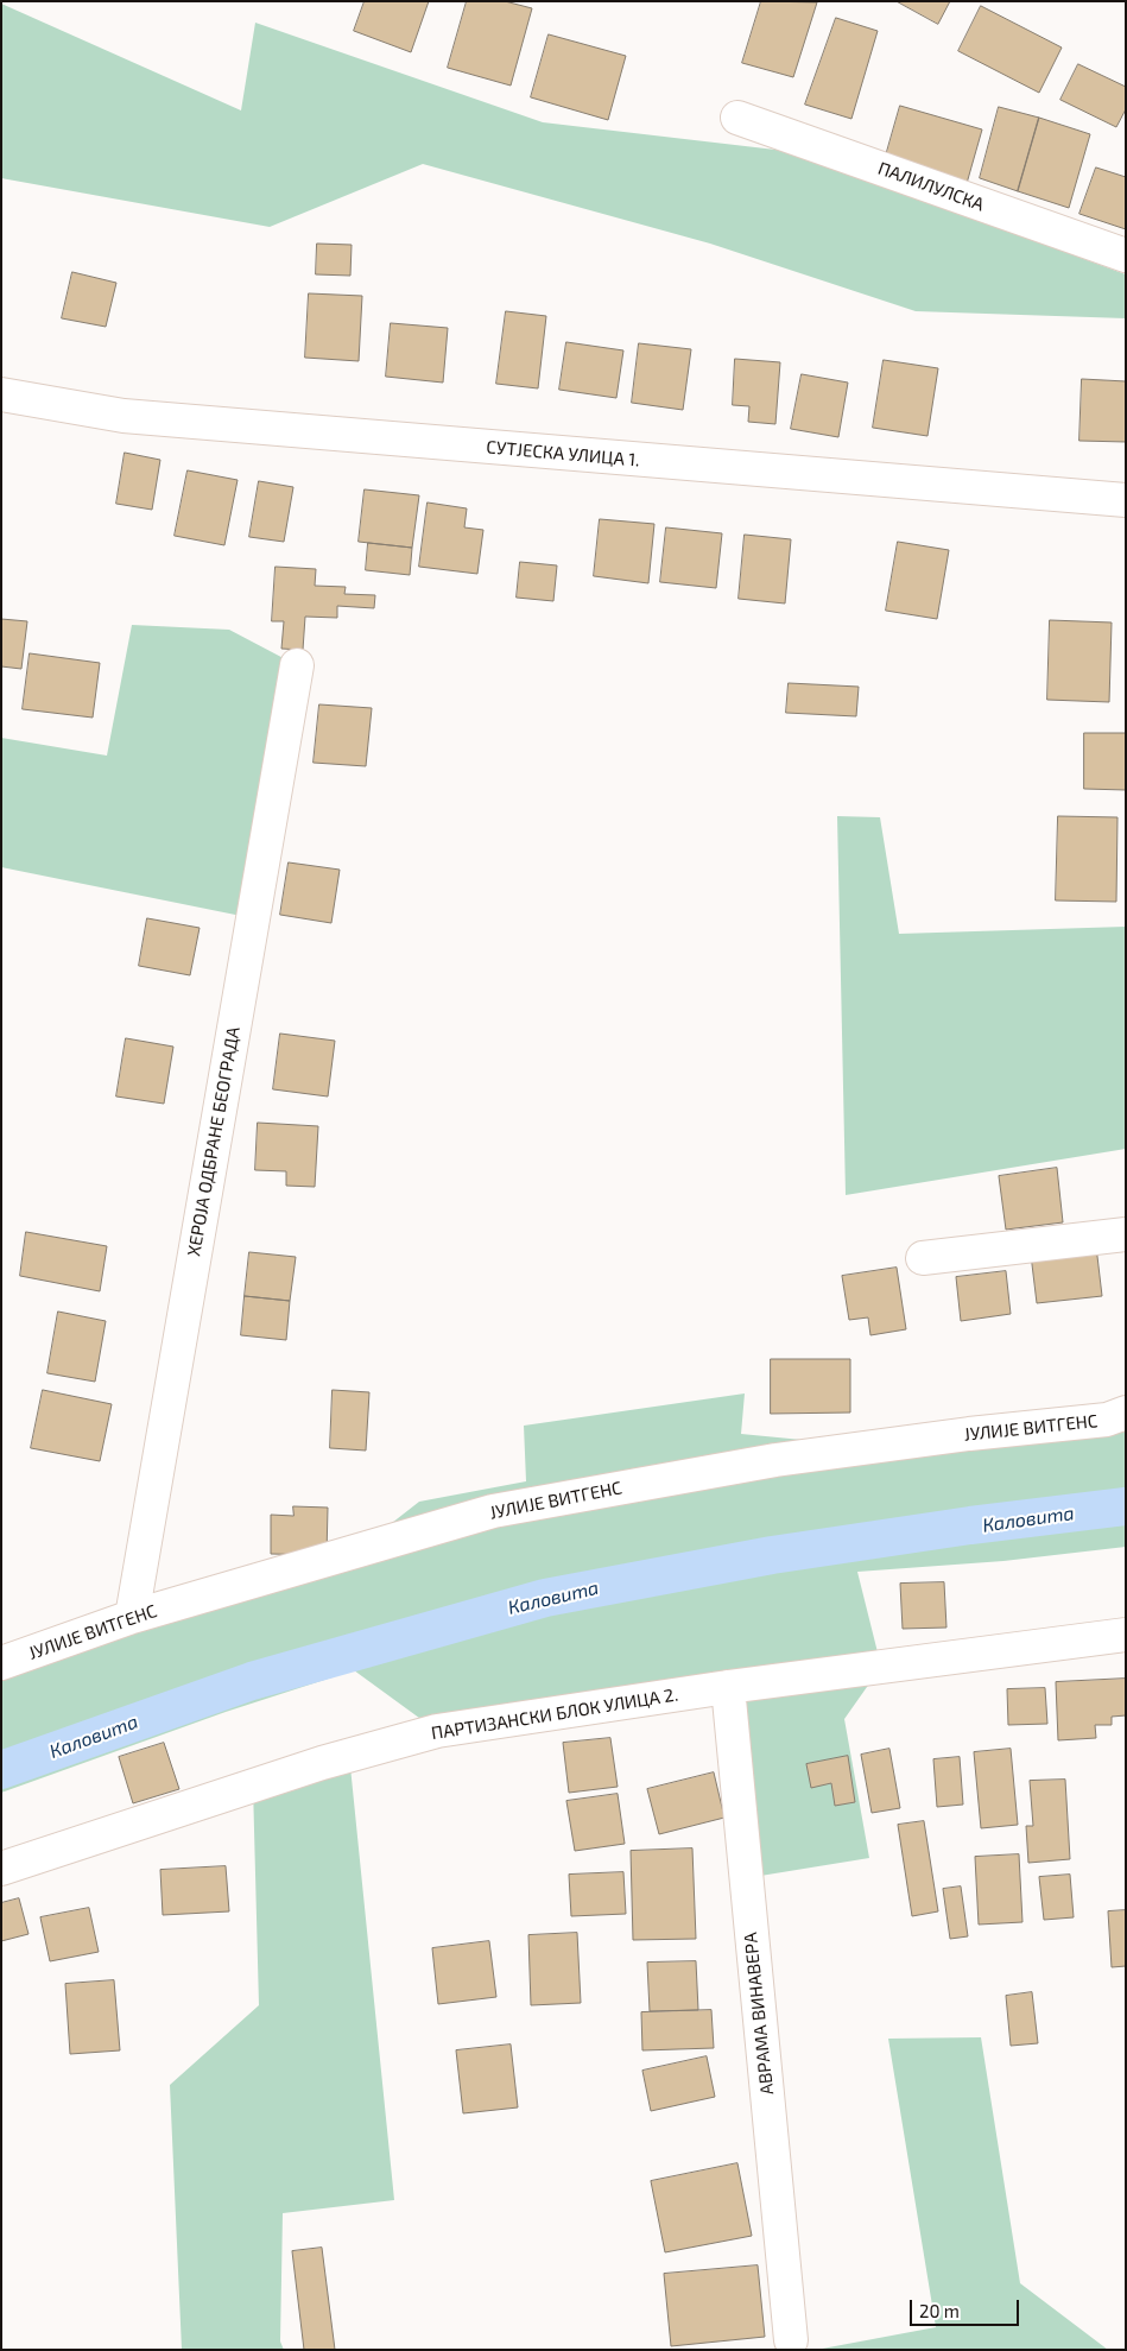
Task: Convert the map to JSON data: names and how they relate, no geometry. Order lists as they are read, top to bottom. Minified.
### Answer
{"streets":{"street":["ПАЛИЛУЛСКА","СУТЈЕСКА УЛИЦА 1.","ХЕРОЈА ОДБРАНЕ БЕОГРАДА","ЈУЛИЈЕ ВИТГЕНС","ПАРТИЗАНСКИ БЛОК УЛИЦА 2.","АВРАМА ВИНАВЕРА"]},"crossings":[["ХЕРОЈА ОДБРАНЕ БЕОГРАДА","ЈУЛИЈЕ ВИТГЕНС"],["ПАРТИЗАНСКИ БЛОК УЛИЦА 2.","АВРАМА ВИНАВЕРА"]],"water":["Каловита"],"scale_bar":"20 m"}
